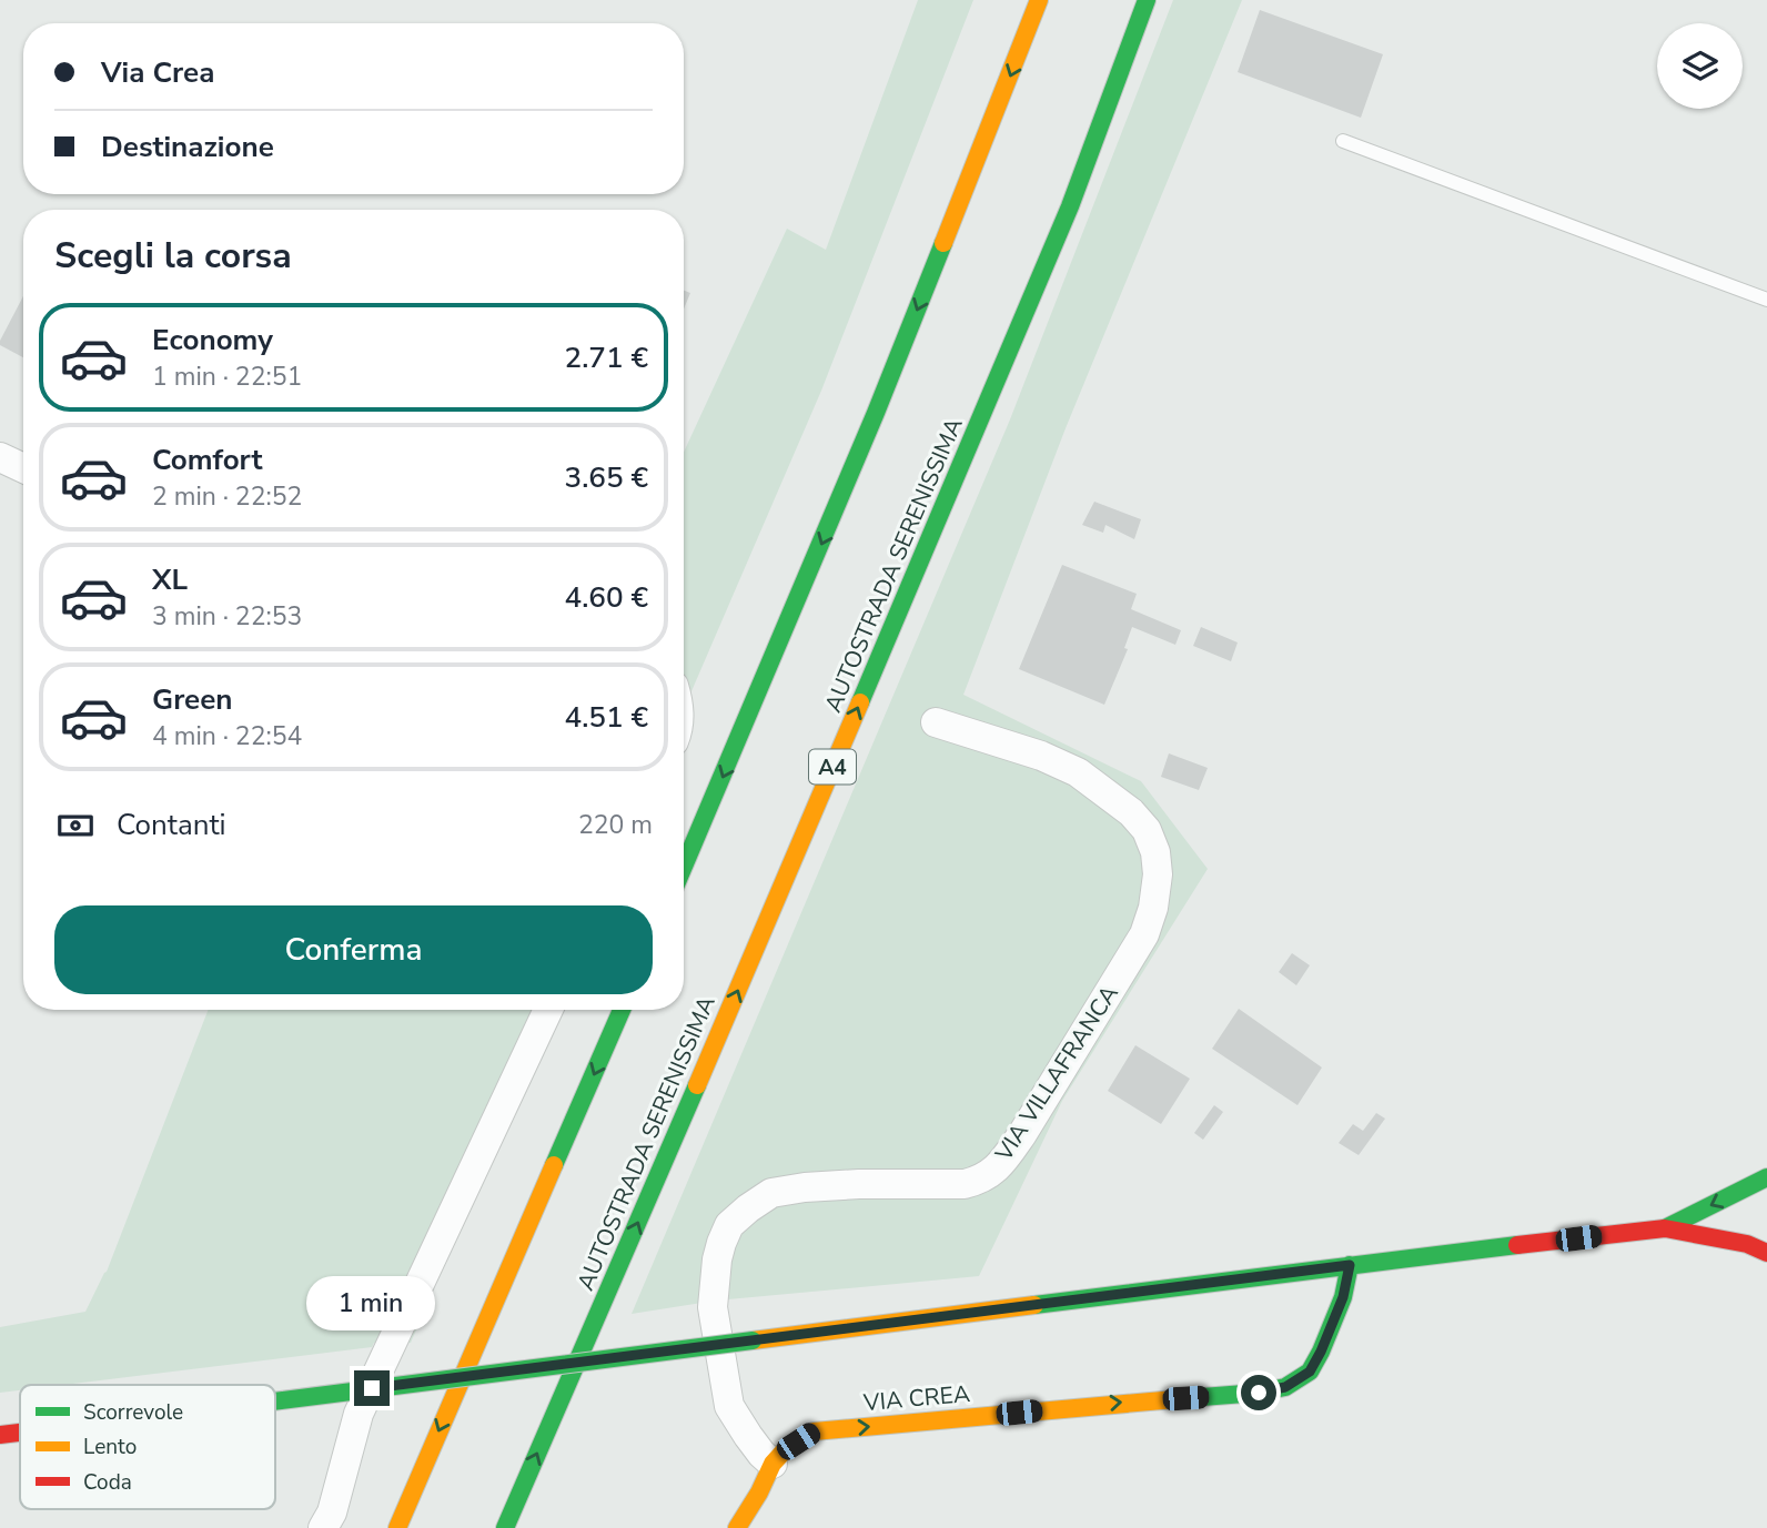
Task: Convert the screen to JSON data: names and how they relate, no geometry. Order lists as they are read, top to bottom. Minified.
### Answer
{"streets":{"main road":["AUTOSTRADA SERENISSIMA","A4","VIA CREA"],"street":["VIA VILLAFRANCA"]},"crossings":[["VIA VILLAFRANCA","VIA CREA"]],"legend":["Scorrevole","Lento","Coda"],"page":{"banner":["Via Crea","Destinazione"],"heading":"Scegli la corsa","list":[{"name":"Economy","note":"1 min · 22:51","value":"2.71 €"},{"name":"Comfort","note":"2 min · 22:52","value":"3.65 €"},{"name":"XL","note":"3 min · 22:53","value":"4.60 €"},{"name":"Green","note":"4 min · 22:54","value":"4.51 €"}],"pay":["Contanti","220 m"],"buttons":"Conferma","bubble":"1 min"}}
